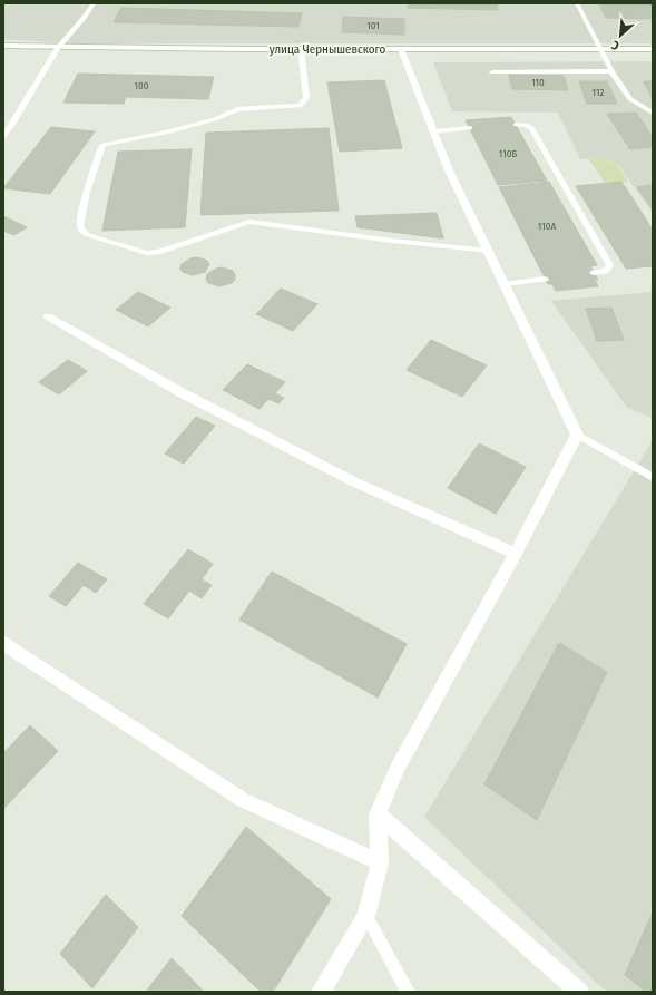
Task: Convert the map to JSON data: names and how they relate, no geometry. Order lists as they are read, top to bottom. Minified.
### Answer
{"streets":{"street":["улица Чернышевского"]},"house_numbers":["101","110","100","112","110Б","110А"],"north":"bottom left"}
